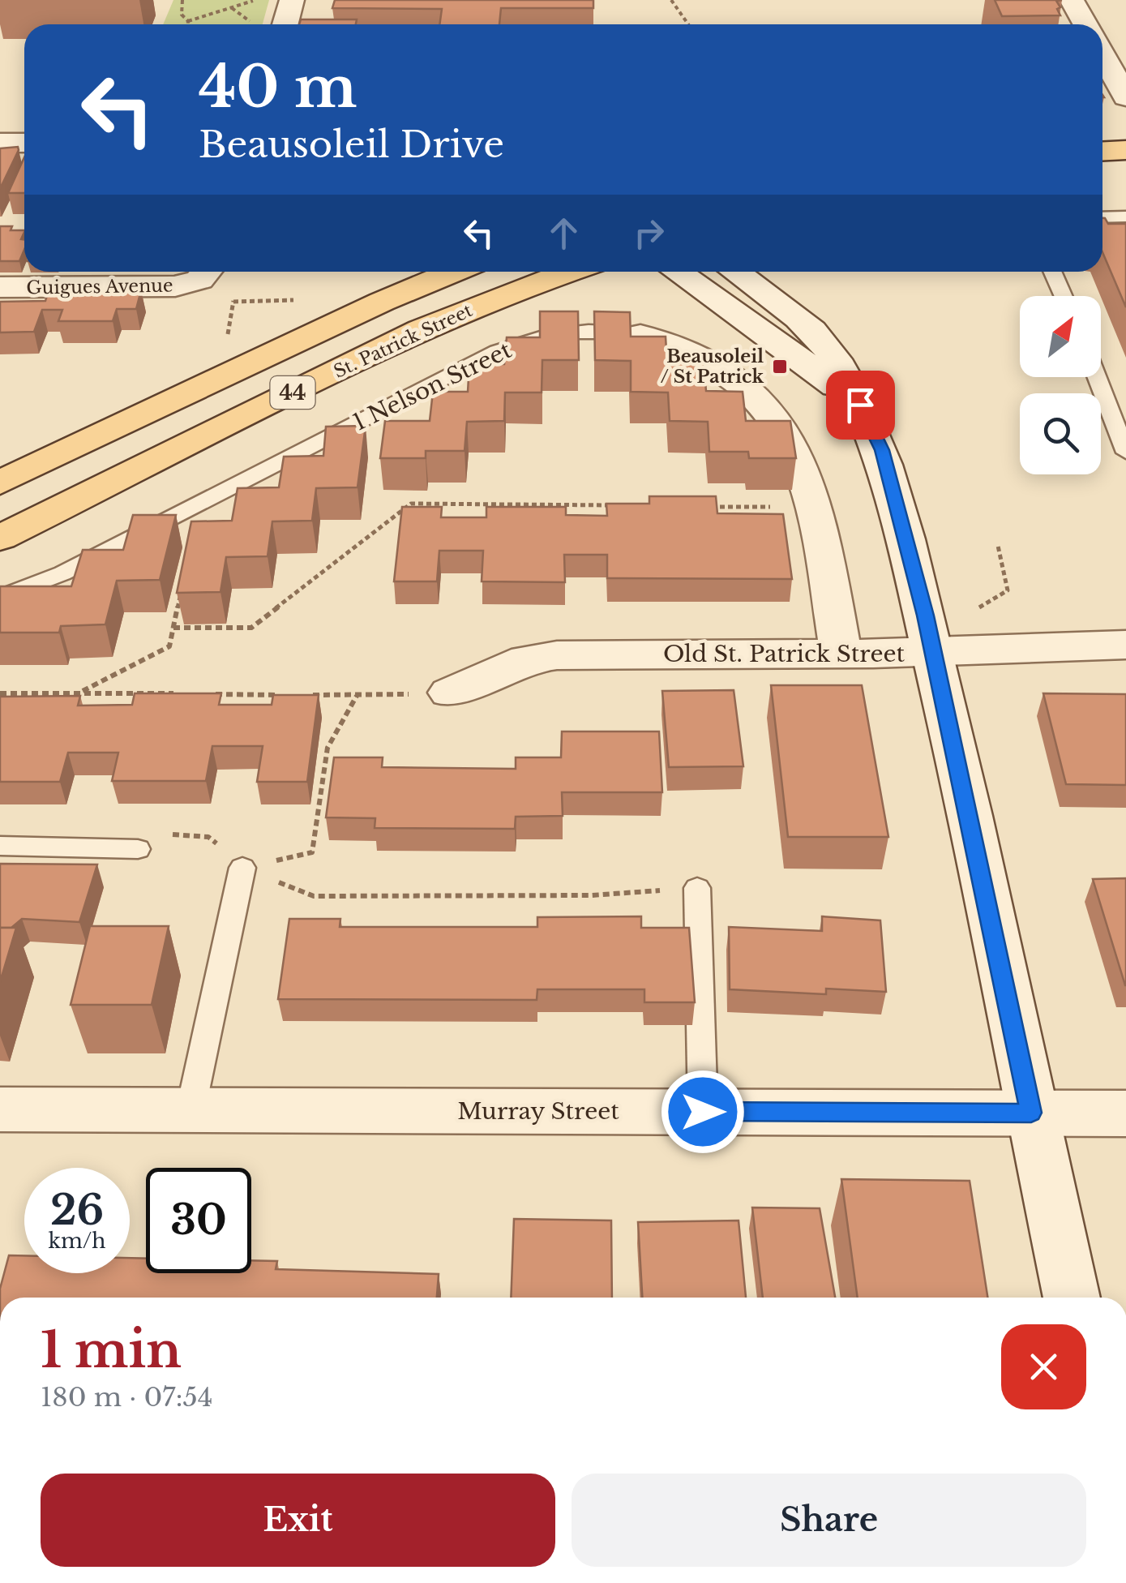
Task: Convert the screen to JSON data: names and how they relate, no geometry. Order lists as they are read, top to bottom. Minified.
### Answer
{"streets":{"main road":["St. Patrick Street","44"],"street":["Guigues Avenue","1 Nelson Street","Old St. Patrick Street","Murray Street"]},"crossings":[["1 Nelson Street","Old St. Patrick Street"]],"places":{"transit":["Beausoleil / St Patrick"]},"north":"top right","page":{"turn":["40 m","Beausoleil Drive"],"speed":"26 km/h","limit":"30","heading":["1 min","180 m · 07:54"],"buttons":["Exit","Share"]}}
